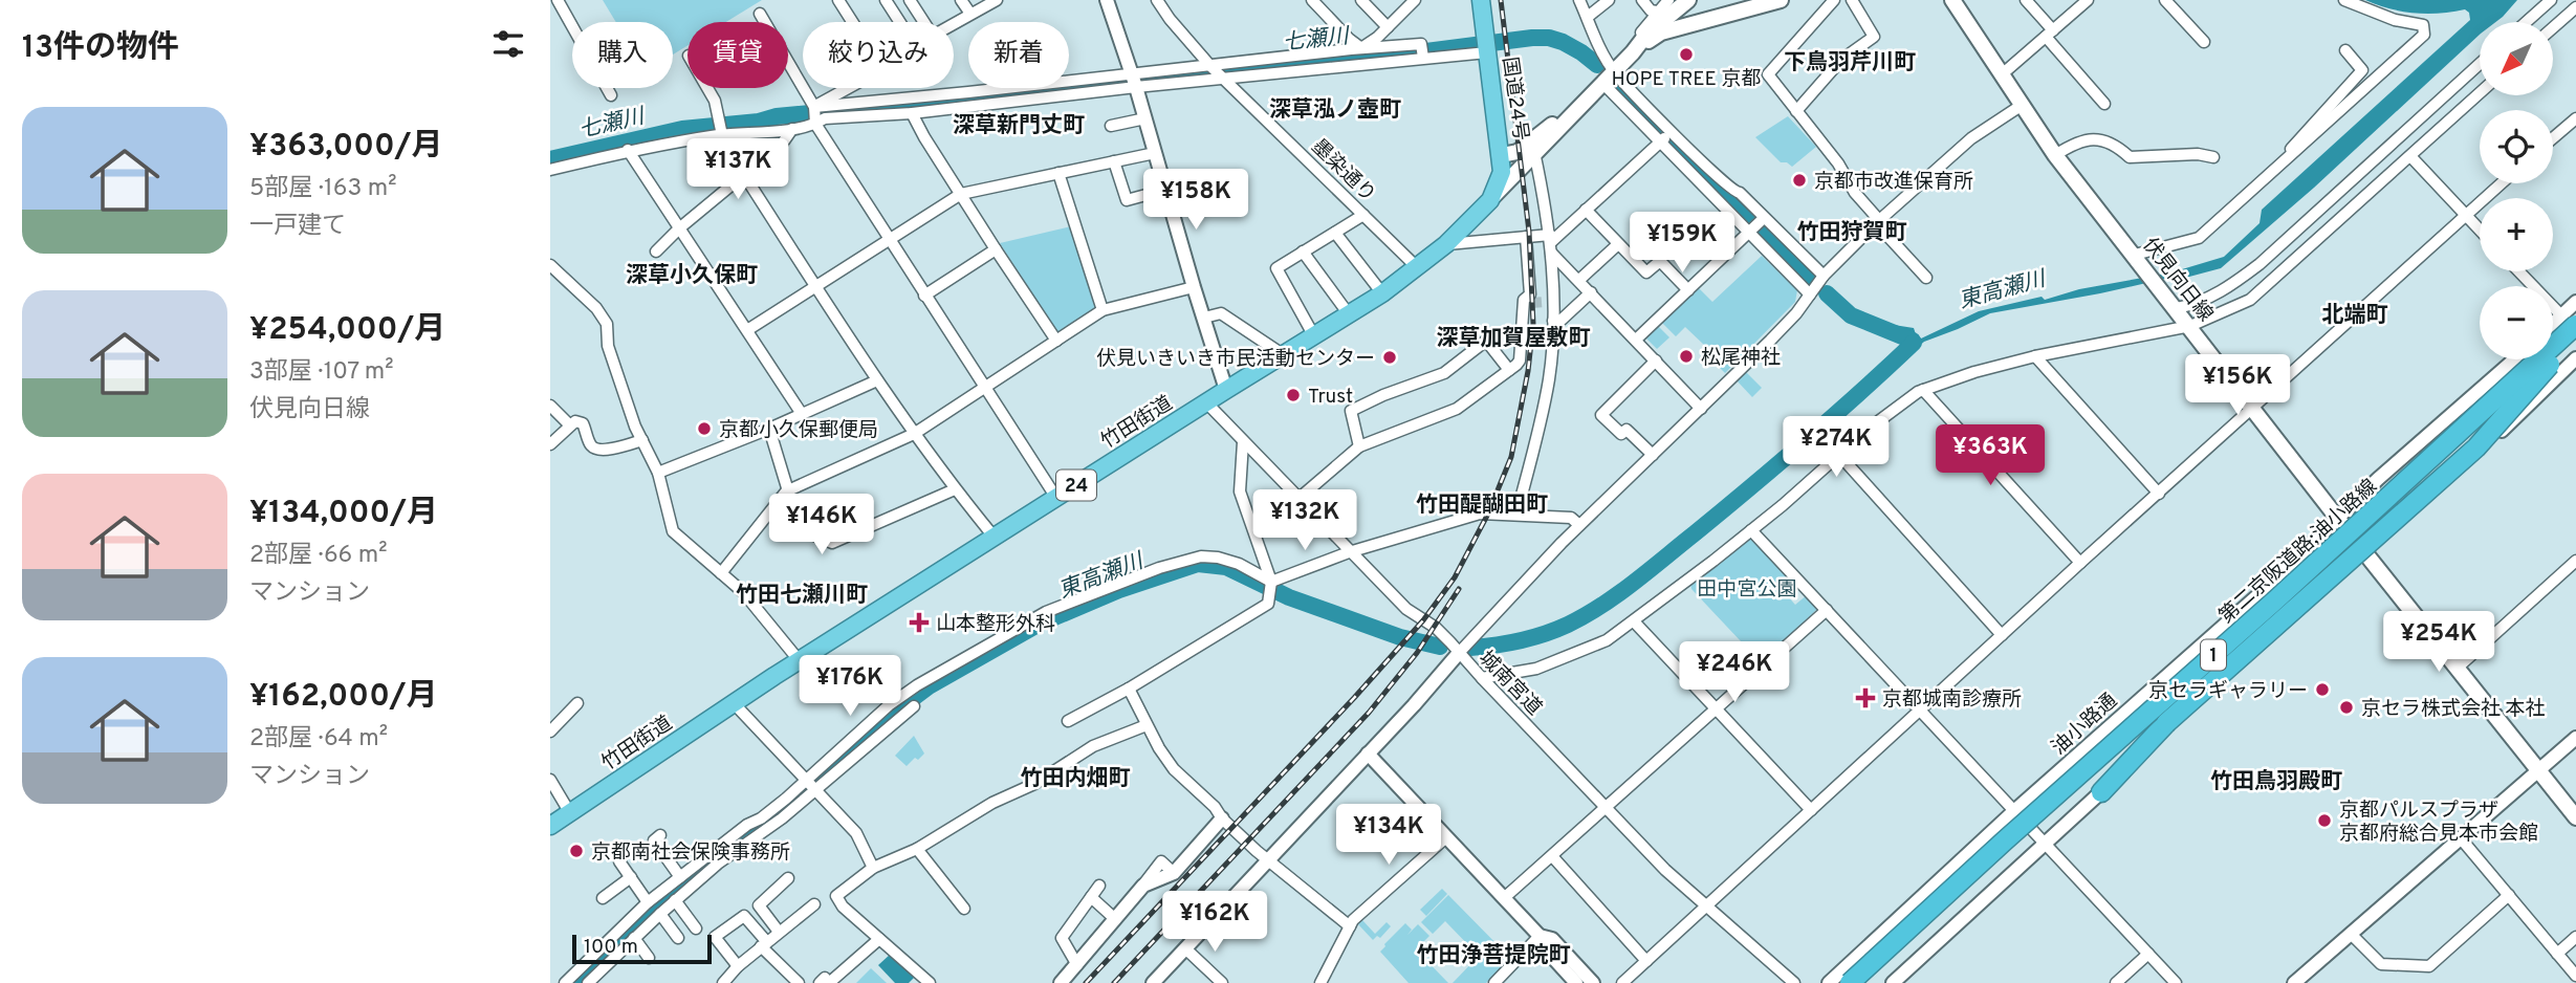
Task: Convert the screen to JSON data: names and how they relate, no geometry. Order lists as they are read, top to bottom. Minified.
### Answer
{"streets":{"highway":["国道24号","竹田街道","24","第二京阪道路;油小路線","1"],"main road":["伏見向日線"],"street":["墨染通り","城南宮道","油小路通"]},"crossings":[["国道24号","竹田街道"],["墨染通り","竹田街道"],["伏見向日線","油小路通"],["竹田街道","城南宮道"]],"districts":["下鳥羽芹川町","深草泓ノ壺町","深草新門丈町","竹田狩賀町","深草小久保町","北端町","深草加賀屋敷町","竹田醍醐田町","竹田七瀬川町","竹田内畑町","竹田鳥羽殿町","竹田浄菩提院町"],"water":["七瀬川","東高瀬川"],"parks":["田中宮公園"],"places":{"other":["HOPE TREE 京都","京都市改進保育所","松尾神社","伏見いきいき市民活動センター","Trust","京都小久保郵便局","京セラギャラリー","京セラ株式会社 本社","京都パルスプラザ 京都府総合見本市会館","京都南社会保険事務所"],"health":["山本整形外科","京都城南診療所"]},"scale_bar":"100 m","north":"bottom left","page":{"heading":"13件の物件","map_buttons":["+","−"],"chip":["購入","賃貸","絞り込み","新着"],"list":[{"name":"¥363,000/月","note":"5部屋 · 163 m² · 一戸建て"},{"name":"¥254,000/月","note":"3部屋 · 107 m² · 伏見向日線"},{"name":"¥134,000/月","note":"2部屋 · 66 m² · マンション"},{"name":"¥162,000/月","note":"2部屋 · 64 m² · マンション"}],"price":["¥137K","¥158K","¥159K","¥156K","¥274K","¥363K","¥132K","¥146K","¥254K","¥246K","¥176K","¥134K","¥162K"],"scale":"100 m"}}
